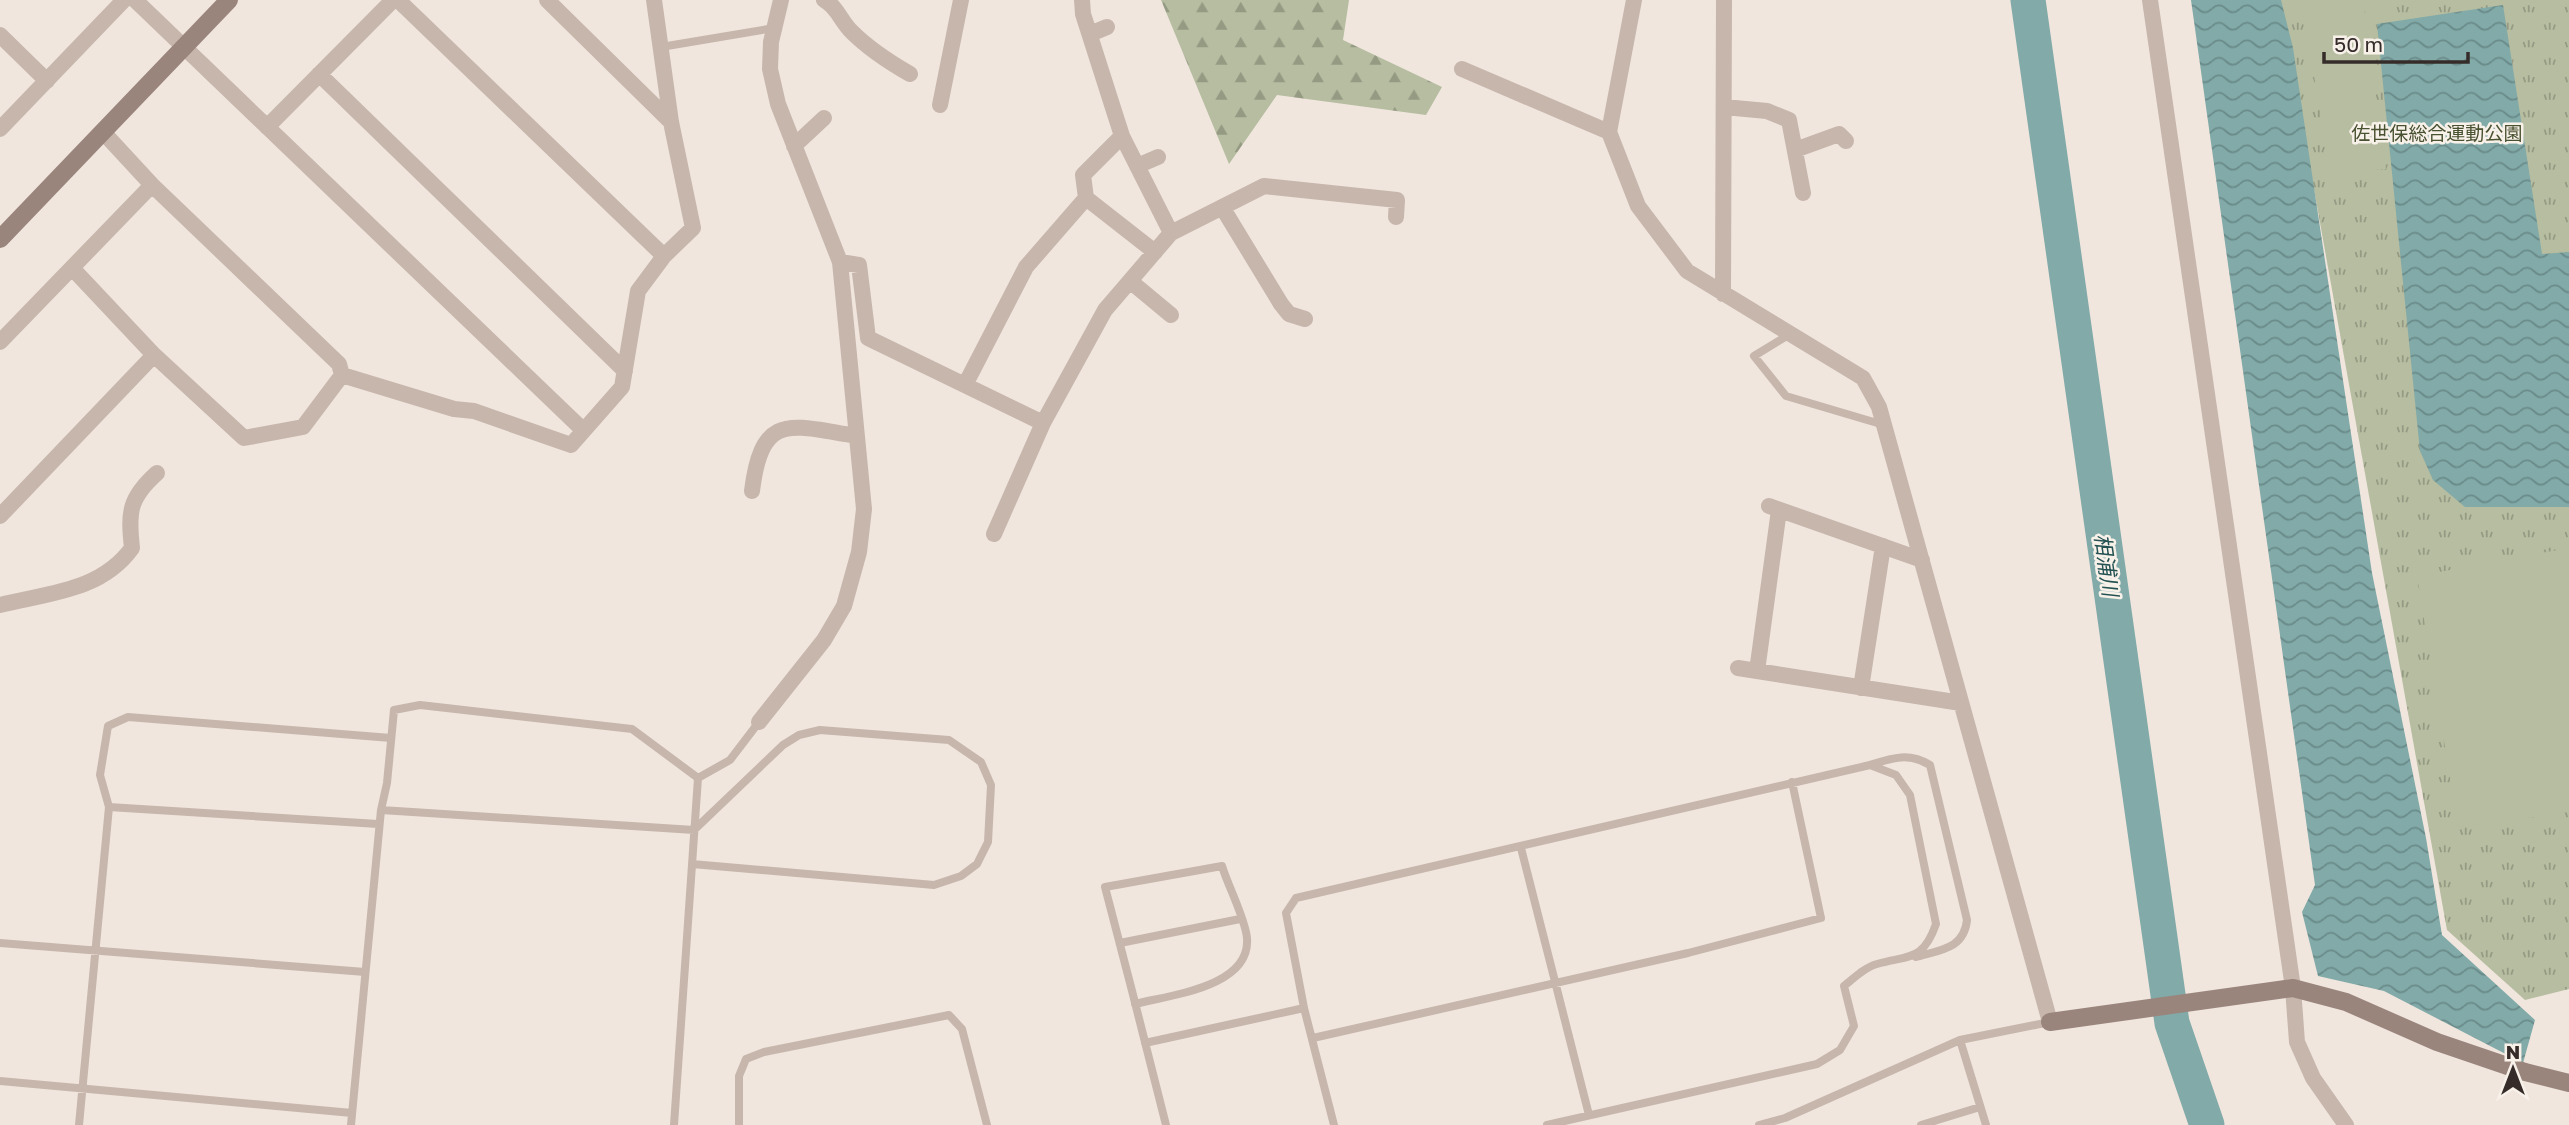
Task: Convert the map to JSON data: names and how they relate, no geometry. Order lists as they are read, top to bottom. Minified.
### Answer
{"water":["相浦川"],"parks":["佐世保総合運動公園"],"scale_bar":"50 m","north":"top"}
